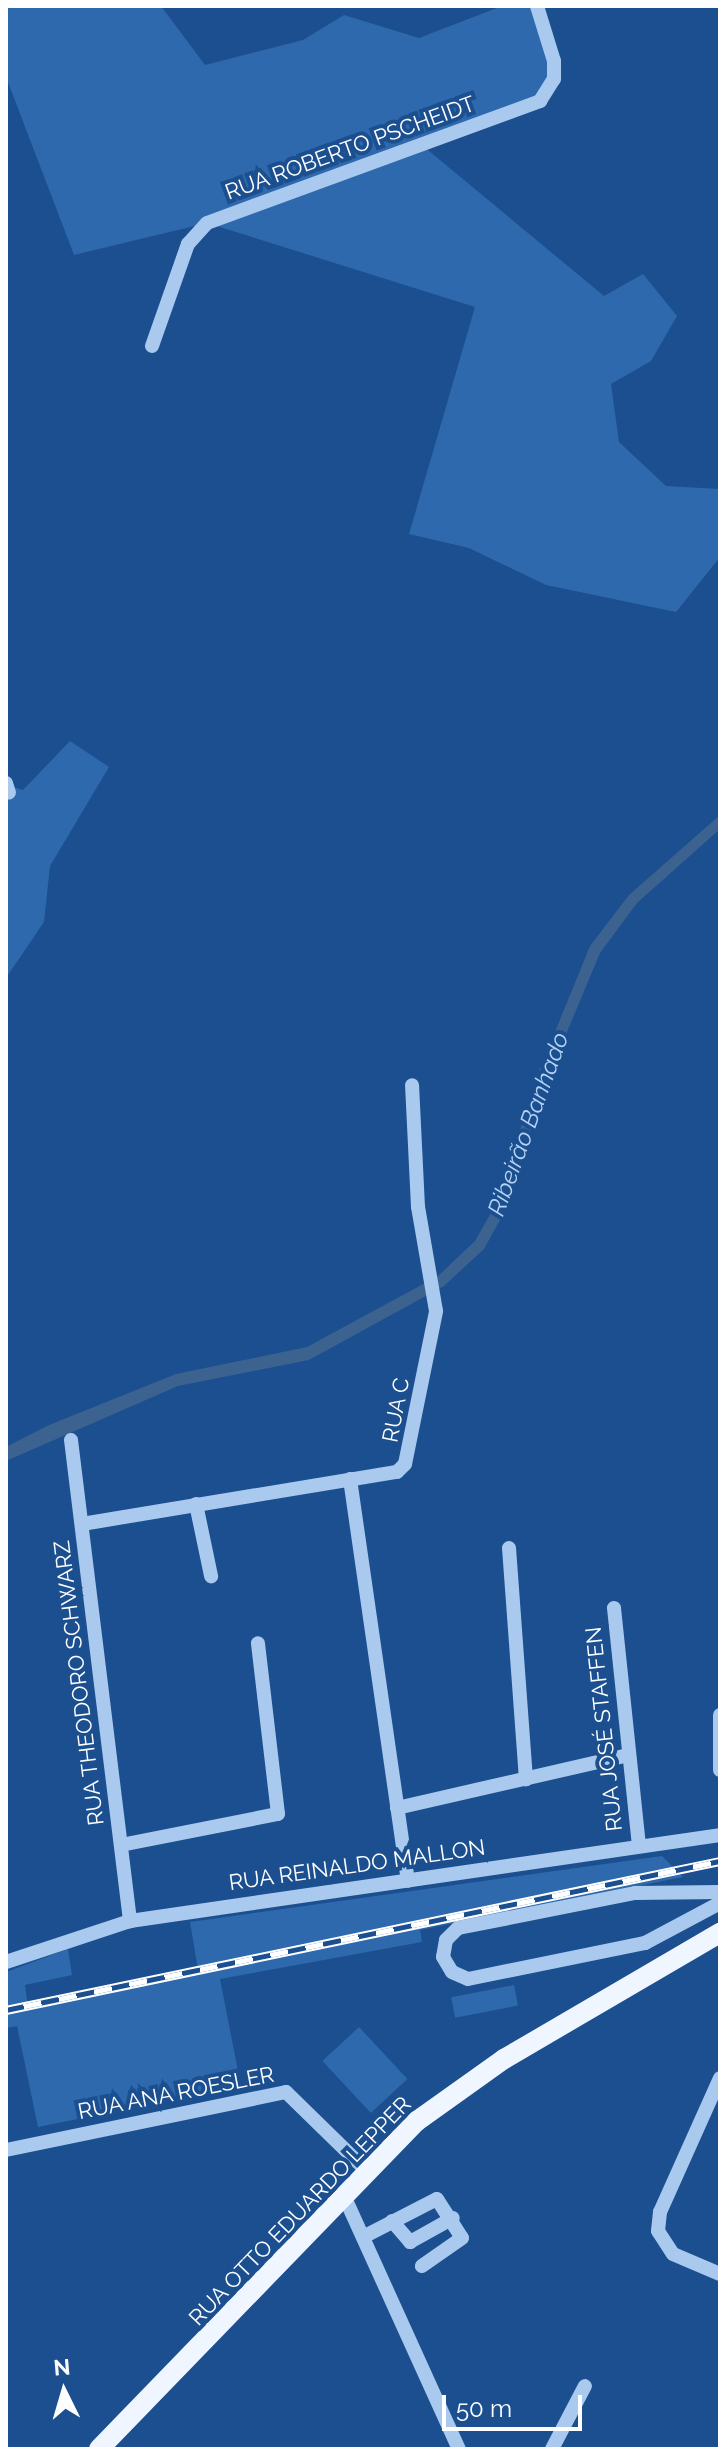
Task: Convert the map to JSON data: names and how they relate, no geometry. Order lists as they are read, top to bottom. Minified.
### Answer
{"streets":{"main road":["RUA OTTO EDUARDO LEPPER"],"street":["RUA ROBERTO PSCHEIDT","RUA C","RUA THEODORO SCHWARZ","RUA JOSÉ STAFFEN","RUA REINALDO MALLON","RUA ANA ROESLER"]},"crossings":[["RUA C","RUA THEODORO SCHWARZ"],["RUA THEODORO SCHWARZ","RUA REINALDO MALLON"],["RUA JOSÉ STAFFEN","RUA REINALDO MALLON"],["RUA ANA ROESLER","RUA OTTO EDUARDO LEPPER"]],"water":["Ribeirão Banhado"],"scale_bar":"50 m","north":"top"}
